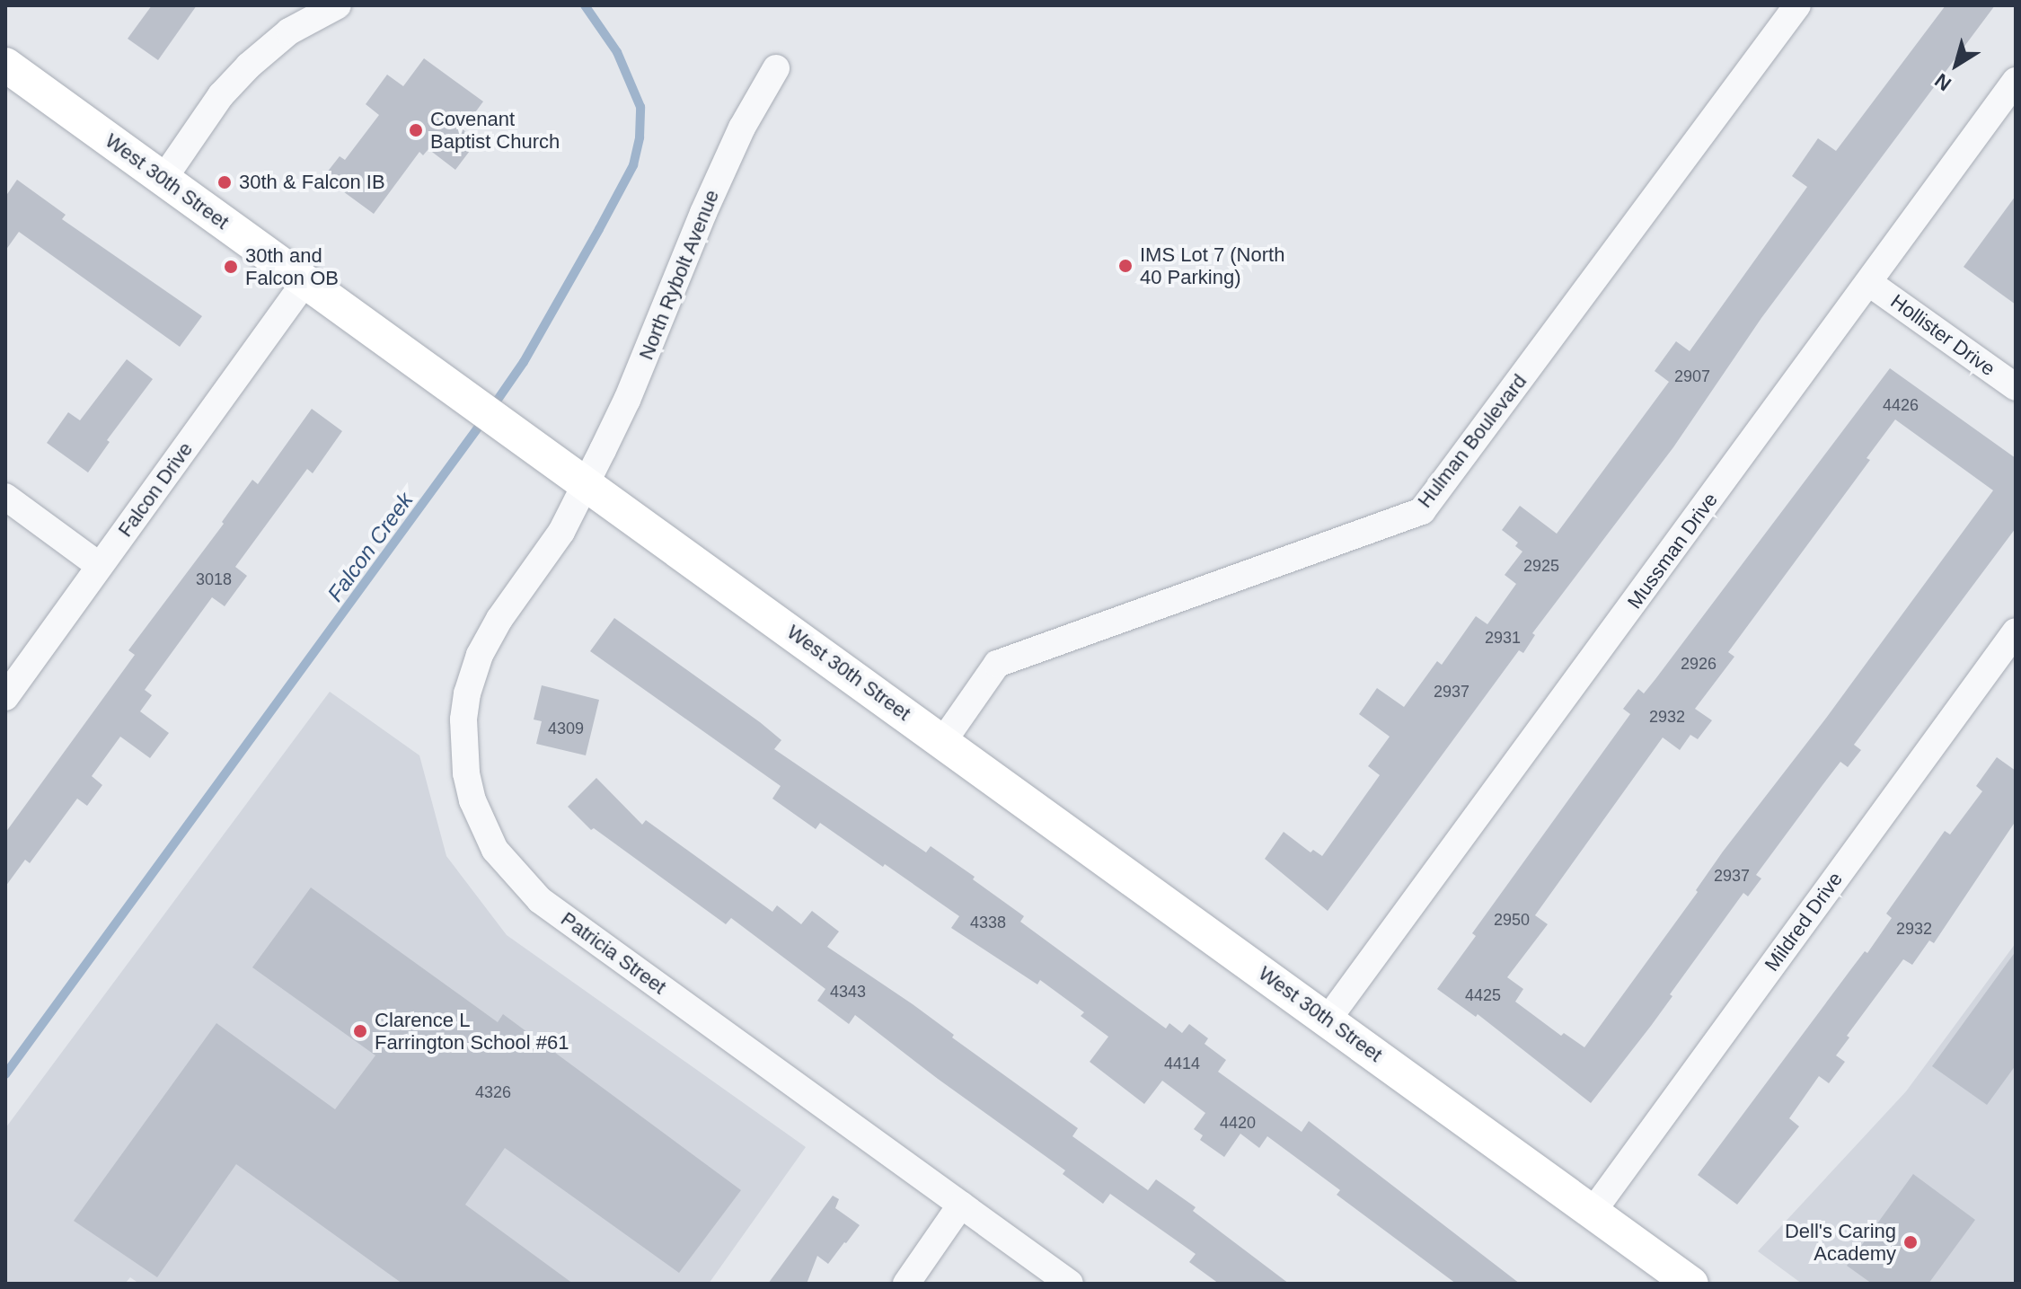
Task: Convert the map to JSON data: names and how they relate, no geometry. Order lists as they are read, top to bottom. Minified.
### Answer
{"streets":{"main road":["West 30th Street"],"street":["North Rybolt Avenue","Hollister Drive","Hulman Boulevard","Falcon Drive","Mussman Drive","Mildred Drive","Patricia Street"]},"crossings":[["West 30th Street","North Rybolt Avenue"],["West 30th Street","Hulman Boulevard"],["West 30th Street","Falcon Drive"],["West 30th Street","Mussman Drive"],["West 30th Street","Mildred Drive"],["West 30th Street","Patricia Street"],["North Rybolt Avenue","Patricia Street"],["Hollister Drive","Mussman Drive"]],"water":["Falcon Creek"],"places":["Covenant Baptist Church","30th & Falcon IB","IMS Lot 7 (North 40 Parking)","30th and Falcon OB","Clarence L Farrington School #61","Dell's Caring Academy"],"house_numbers":["2907","4426","2925","3018","2931","2926","2937","2932","4309","2937","2950","4338","2932","4343","4425","4414","4326","4420"],"north":"bottom left"}
